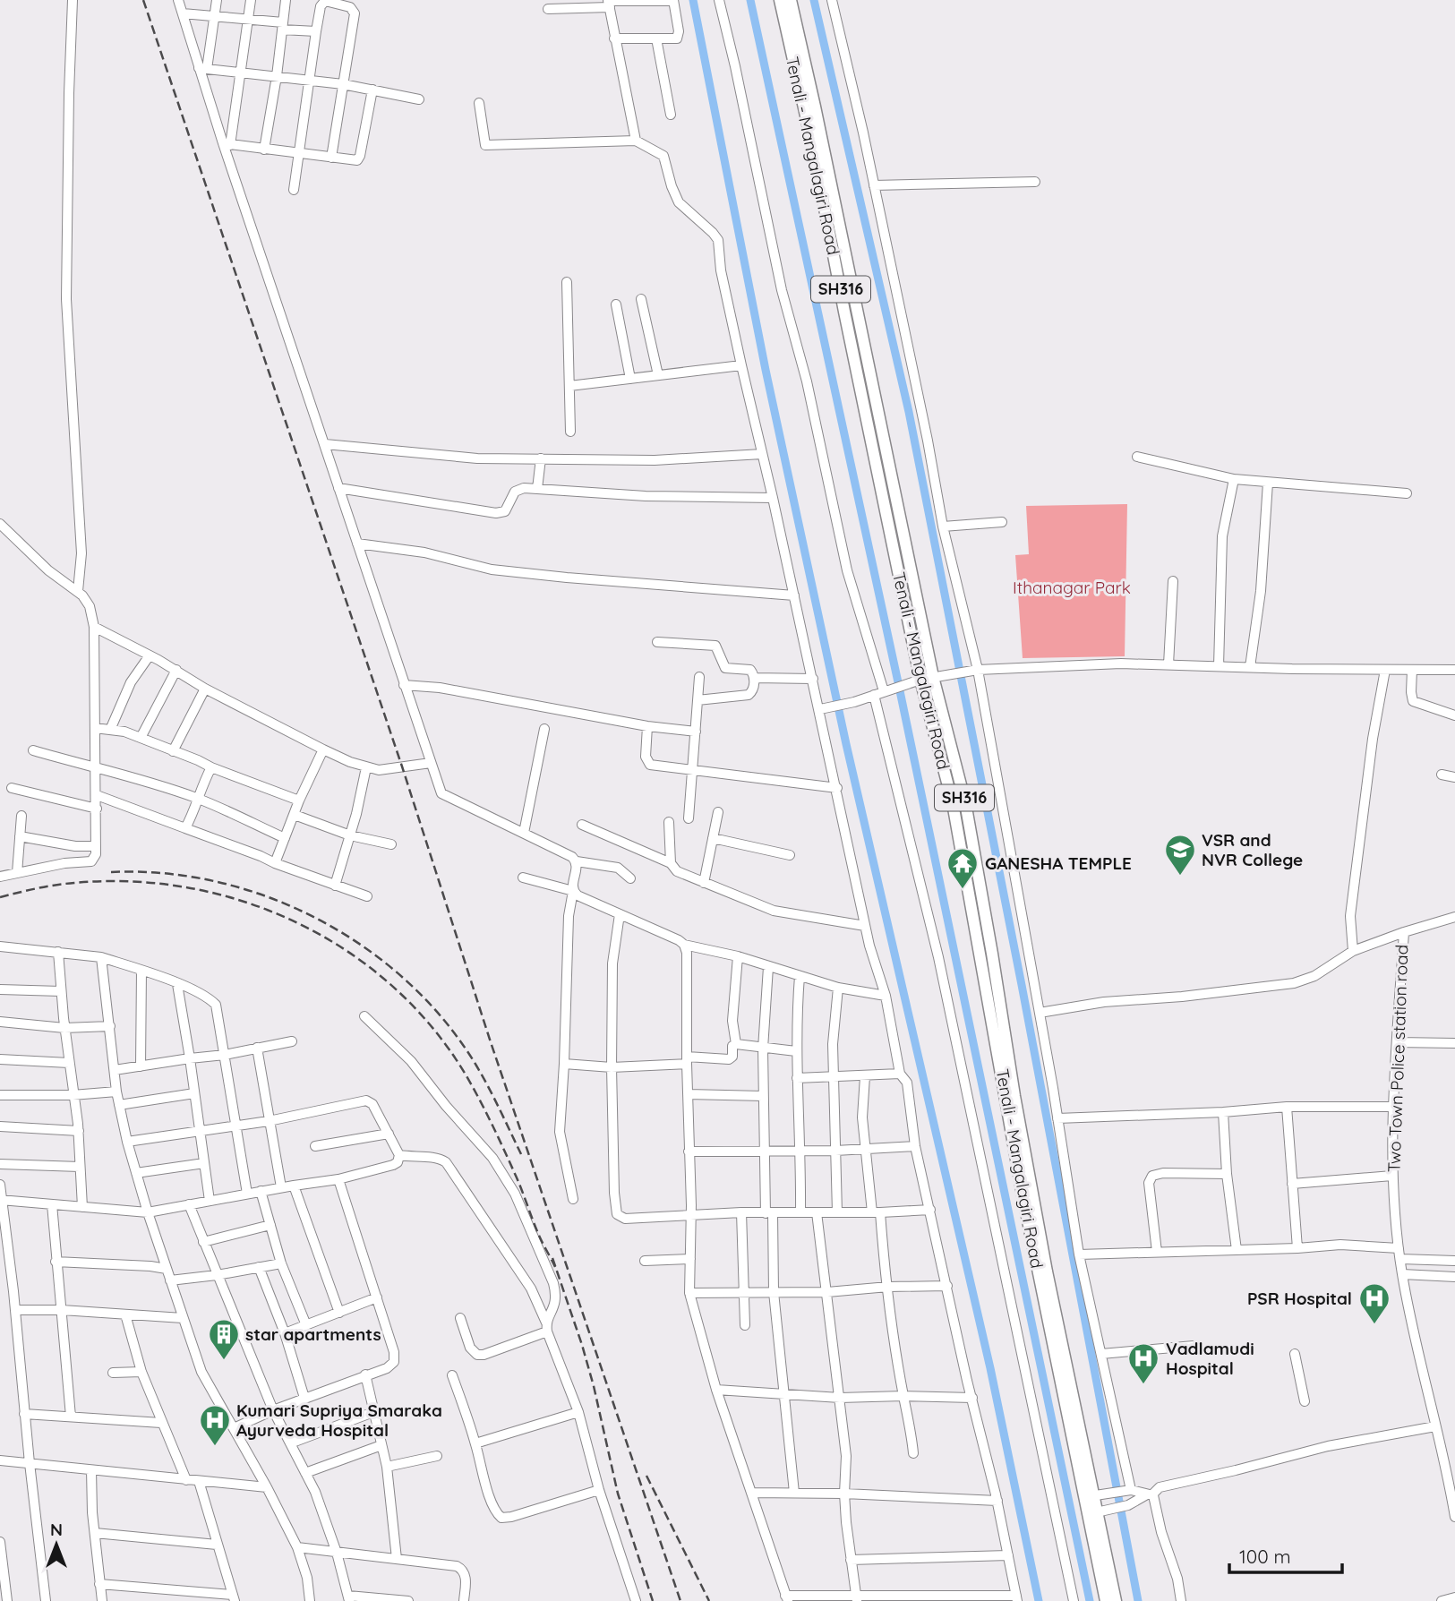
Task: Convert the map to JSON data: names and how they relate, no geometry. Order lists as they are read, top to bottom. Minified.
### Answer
{"streets":{"main road":["Tenali - Mangalagiri Road","SH316"],"street":["Two Town Police station road"]},"parks":["Ithanagar Park"],"places":{"school or university":["VSR and NVR College"],"temple":["GANESHA TEMPLE"],"hospital":["PSR Hospital","Vadlamudi Hospital","Kumari Supriya Smaraka Ayurveda Hospital"],"building":["star apartments"]},"scale_bar":"100 m","north":"top"}
